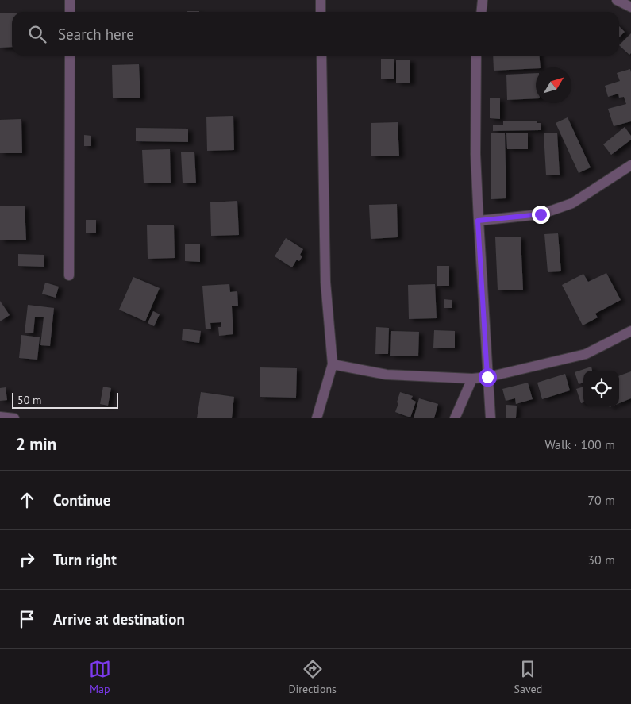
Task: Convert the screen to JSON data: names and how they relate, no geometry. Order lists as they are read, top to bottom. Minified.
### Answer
{"scale_bar":"50 m","north":"top right","page":{"search":"Search here","scale":"50 m","heading":["2 min","Walk · 100 m"],"list":[["Continue","70 m"],["Turn right","30 m"],"Arrive at destination"],"nav":["Map","Directions","Saved"]}}
